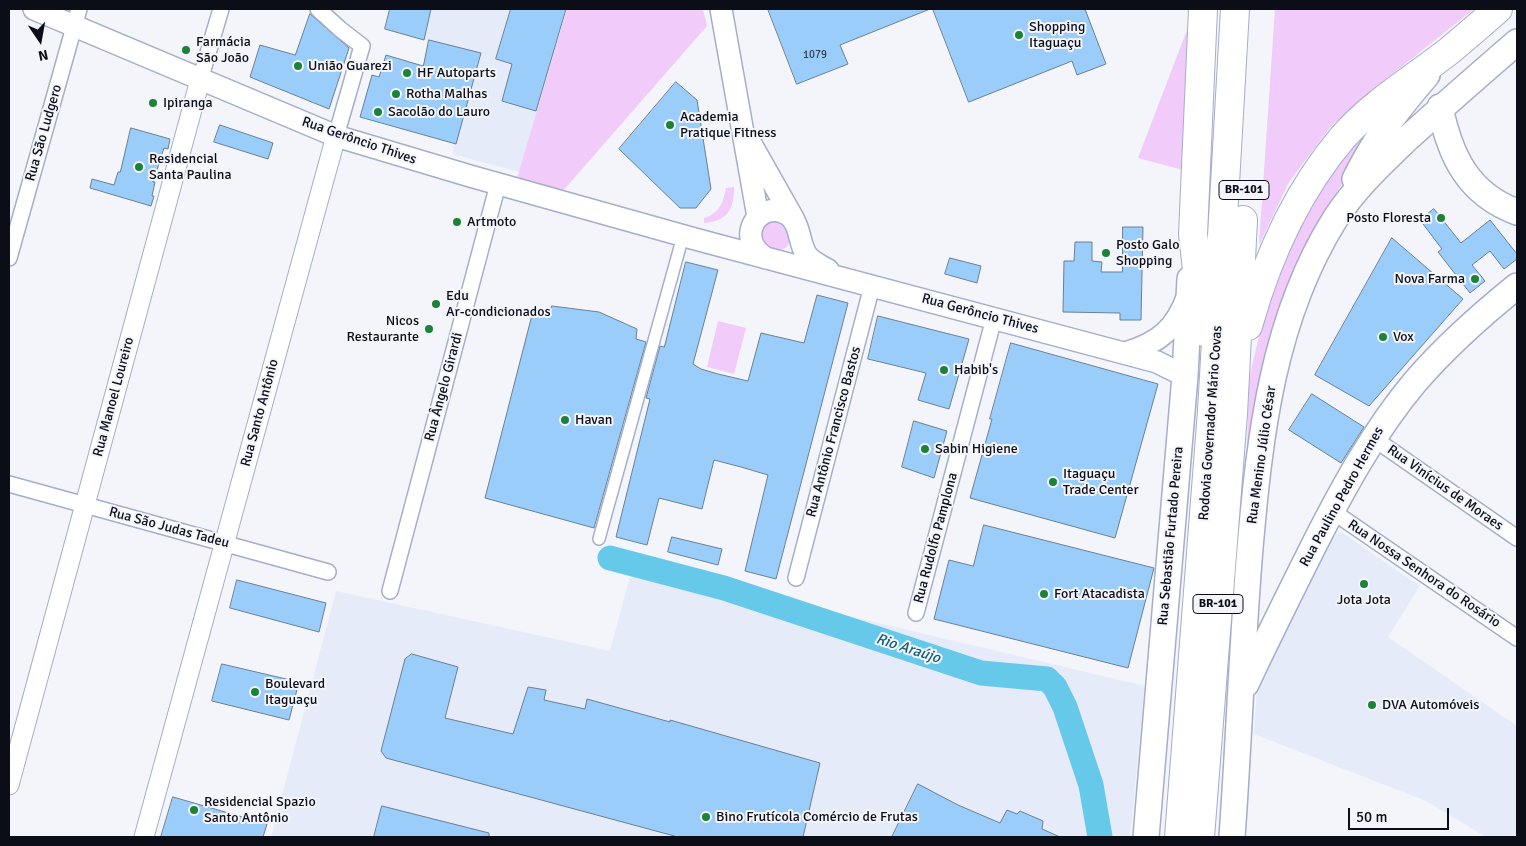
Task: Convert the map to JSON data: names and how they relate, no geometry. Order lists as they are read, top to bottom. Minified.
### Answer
{"streets":{"highway":["BR-101","Rodovia Governador Mário Covas"],"main road":["Rua Gerôncio Thives","Rua Menino Júlio César","Rua Paulino Pedro Hermes","Rua Sebastião Furtado Pereira"],"street":["Rua São Ludgero","Rua Ângelo Girardi","Rua Manoel Loureiro","Rua Santo Antônio","Rua Antônio Francisco Bastos","Rua Vinícius de Moraes","Rua São Judas Tadeu","Rua Rudolfo Pamplona","Rua Nossa Senhora do Rosário"]},"crossings":[["Rua São Ludgero","Rua Gerôncio Thives"],["Rua Gerôncio Thives","Rua Ângelo Girardi"],["Rua Gerôncio Thives","Rua Manoel Loureiro"],["Rua Gerôncio Thives","Rua Santo Antônio"],["Rua Gerôncio Thives","Rua Antônio Francisco Bastos"],["Rua Gerôncio Thives","Rua Sebastião Furtado Pereira"],["Rua Gerôncio Thives","Rua Rudolfo Pamplona"],["Rua Manoel Loureiro","Rua São Judas Tadeu"],["Rua Santo Antônio","Rua São Judas Tadeu"],["Rua Menino Júlio César","Rua Paulino Pedro Hermes"],["Rua Vinícius de Moraes","Rua Paulino Pedro Hermes"],["Rua Paulino Pedro Hermes","Rua Nossa Senhora do Rosário"]],"water":["Rio Araújo"],"places":["Shopping Itaguaçu","Farmácia São João","União Guarezi","HF Autoparts","Rotha Malhas","Ipiranga","Sacolão do Lauro","Academia Pratique Fitness","Residencial Santa Paulina","Posto Floresta","Artmoto","Posto Galo Shopping","Nova Farma","Edu Ar-condicionados","Nicos Restaurante","Vox","Habib's","Havan","Sabin Higiene","Itaguaçu Trade Center","Jota Jota","Fort Atacadista","Boulevard Itaguaçu","DVA Automóveis","Residencial Spazio Santo Antônio","Bino Frutícola Comércio de Frutas"],"house_numbers":["1079"],"scale_bar":"50 m","north":"bottom"}
